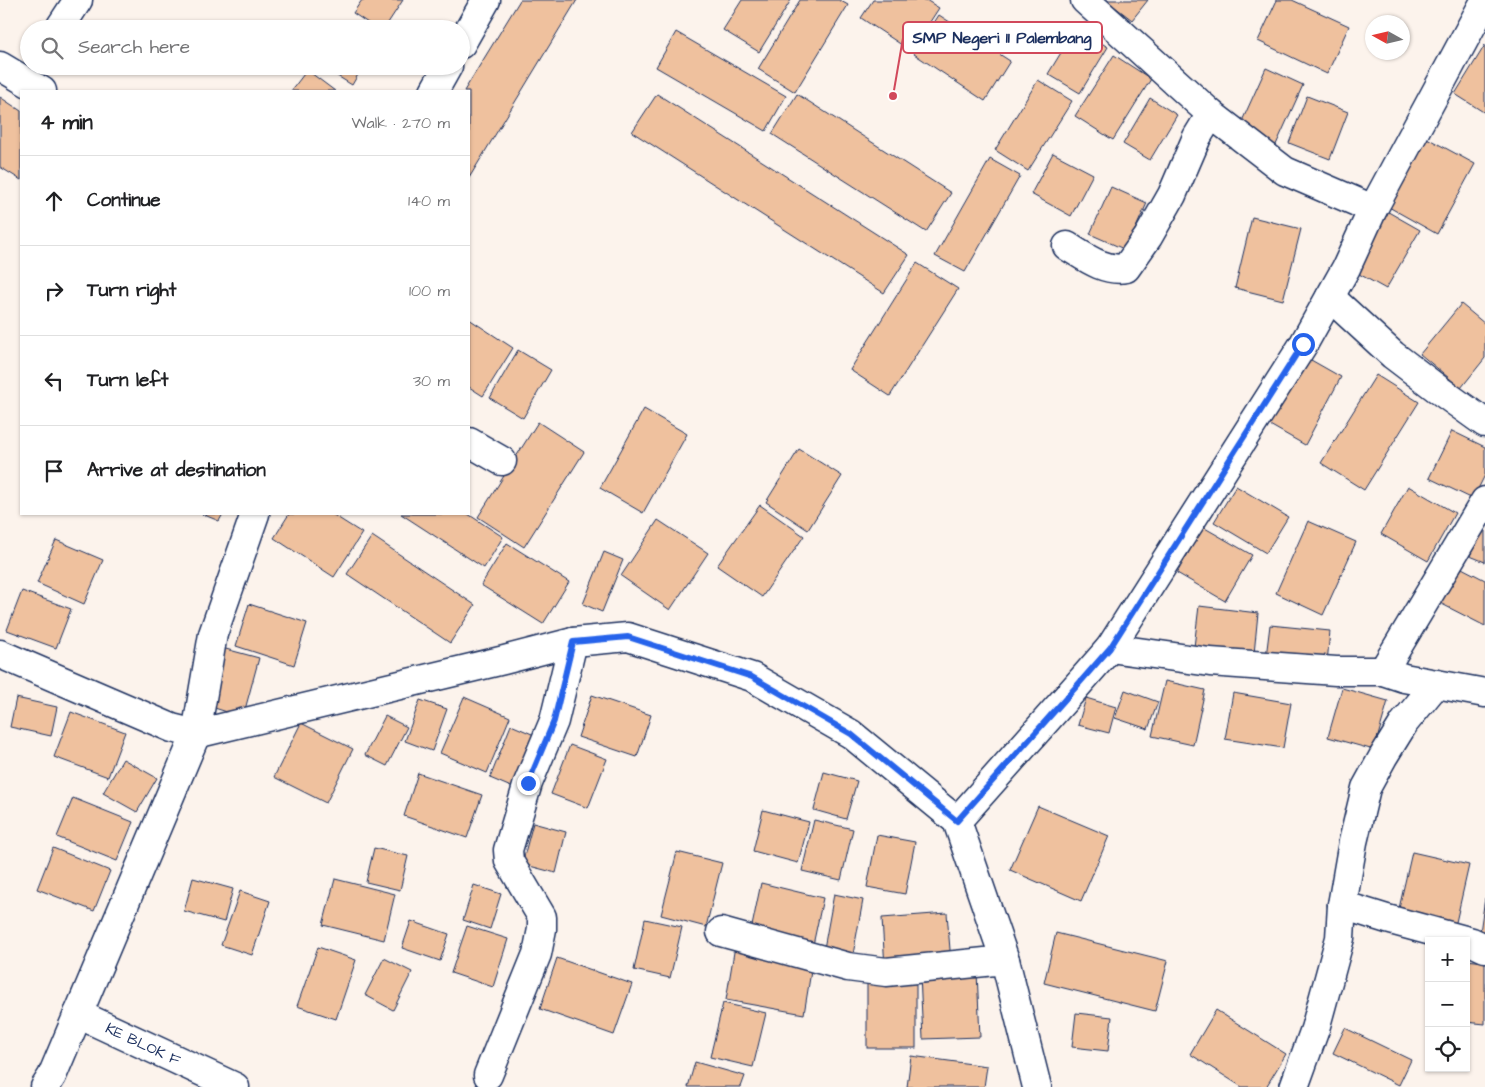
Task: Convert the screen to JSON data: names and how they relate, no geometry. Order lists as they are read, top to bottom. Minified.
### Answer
{"streets":{"street":["KE BLOK F"]},"places":["SMP Negeri 11 Palembang"],"north":"left","page":{"search":"Search here","heading":["4 min","Walk · 270 m"],"list":[["Continue","140 m"],["Turn right","100 m"],["Turn left","30 m"],"Arrive at destination"],"map_buttons":["+","−"]}}
